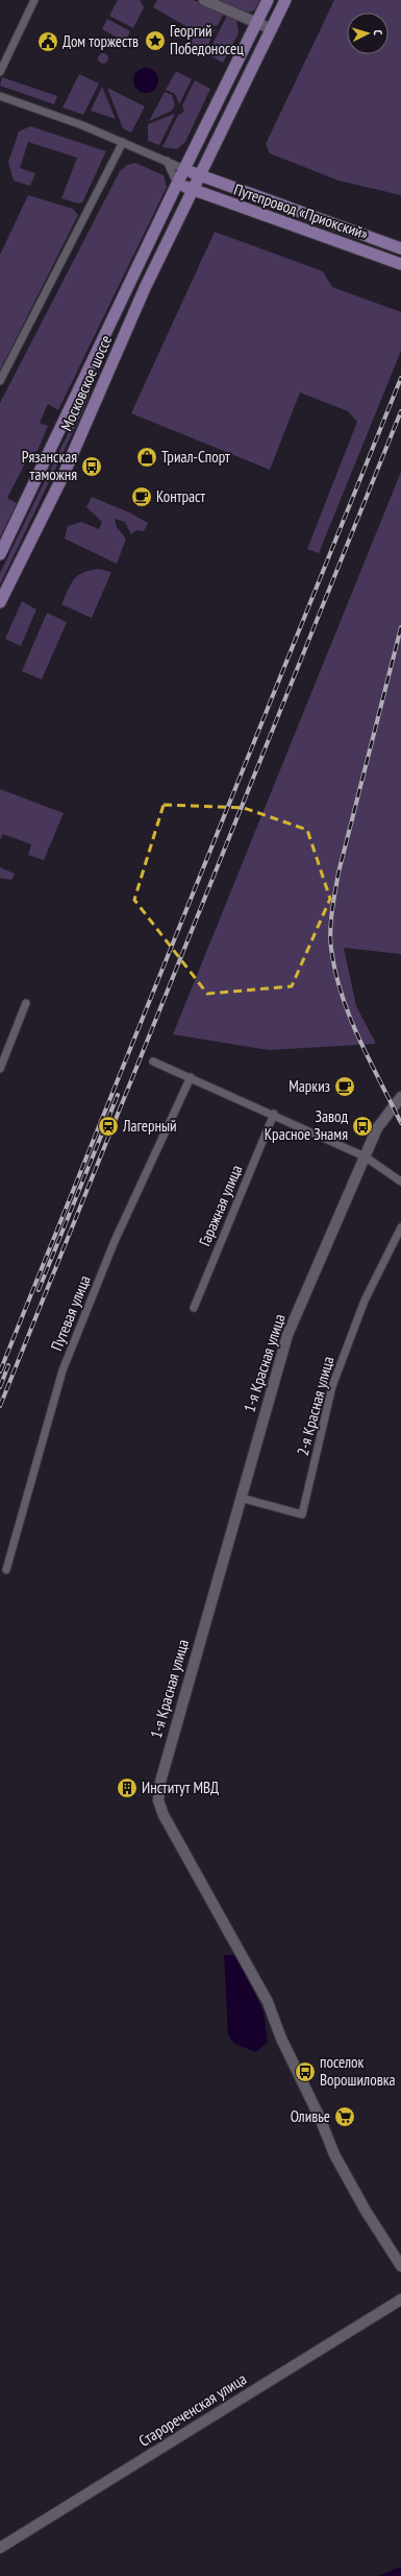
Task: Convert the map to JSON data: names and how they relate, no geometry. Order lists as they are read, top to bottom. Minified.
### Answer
{"streets":{"main road":["Путепровод «Приокский»","Московское шоссе"],"street":["Гаражная улица","Путевая улица","1-я Красная улица","2-я Красная улица","Старореченская улица"]},"crossings":[["Путепровод «Приокский»","Московское шоссе"],["1-я Красная улица","2-я Красная улица"]],"places":{"place":["Георгий Победоносец"],"public building":["Дом торжеств"],"shop":["Триал-Спорт"],"bus stop":["Рязанская таможня","Завод Красное Знамя","поселок Ворошиловка"],"cafe":["Контраст","Маркиз"],"station":["Лагерный"],"building":["Институт МВД"],"supermarket":["Оливье"]},"north":"right"}
